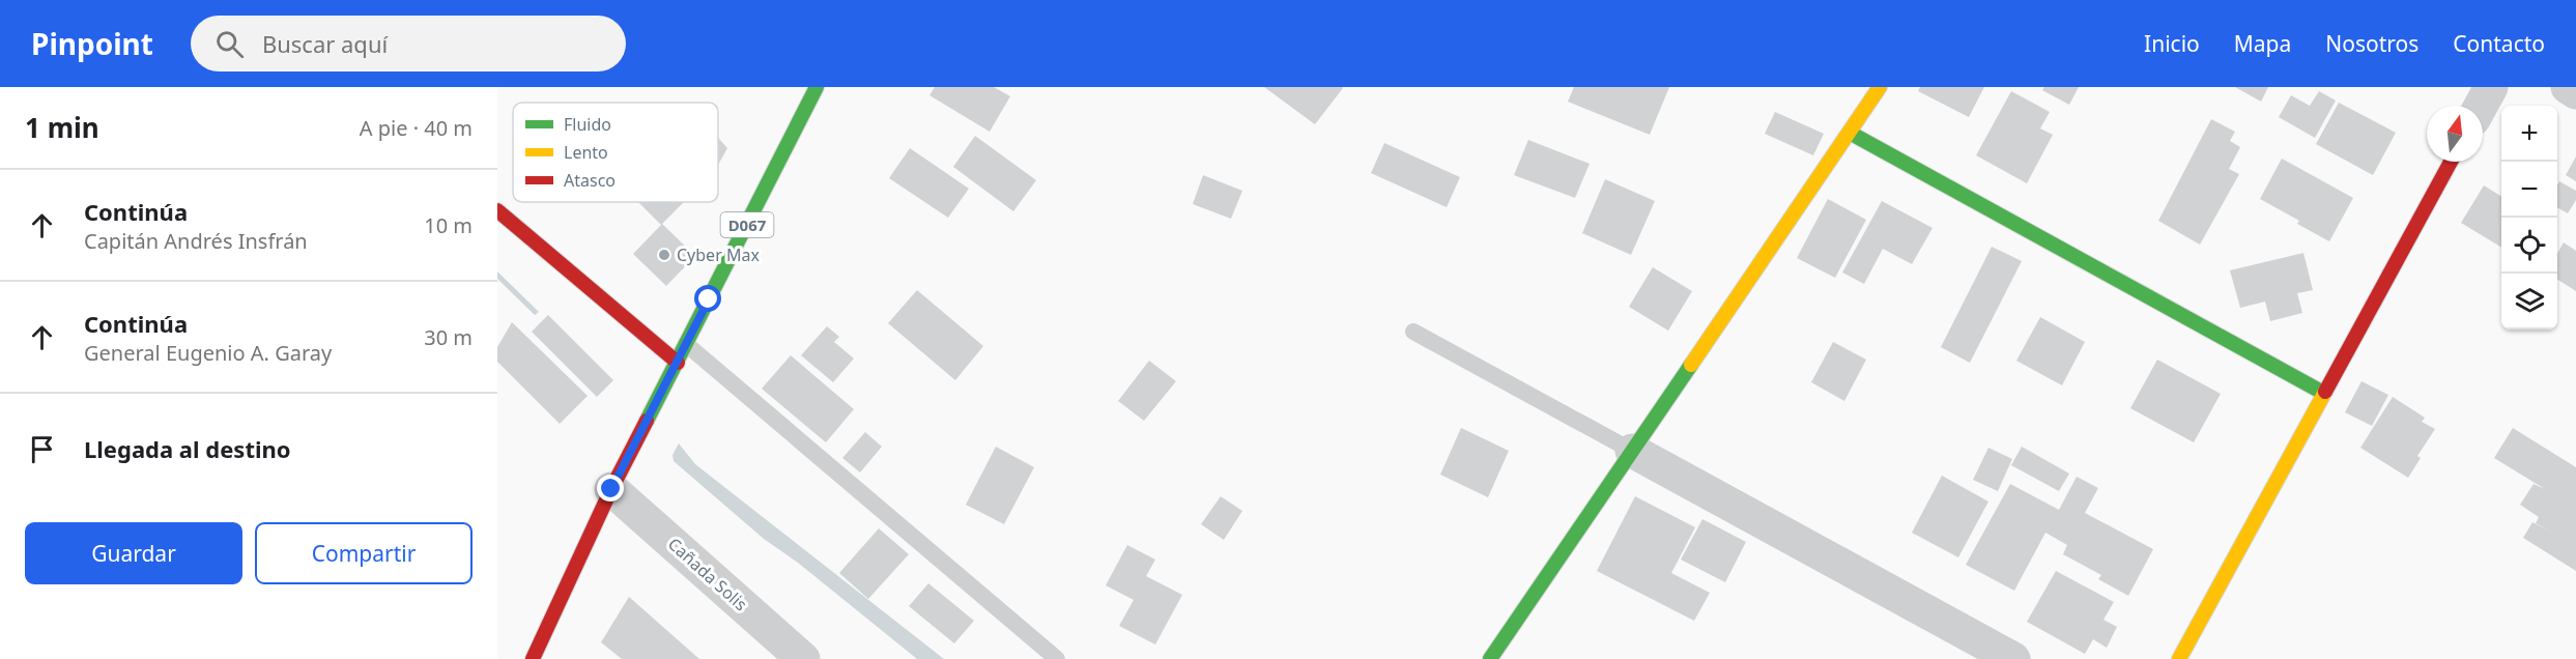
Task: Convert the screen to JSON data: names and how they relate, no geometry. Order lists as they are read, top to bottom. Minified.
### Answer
{"streets":{"street":["D067","Cañada Solis"]},"crossings":[["D067","Cañada Solis"]],"places":["Cyber Max"],"legend":["Fluido","Lento","Atasco"],"north":"top","page":{"header":"Pinpoint","search":"Buscar aquí","nav":["Inicio","Mapa","Nosotros","Contacto"],"heading":["1 min","A pie · 40 m"],"map_buttons":["+","−"],"list":[["Continúa","Capitán Andrés Insfrán","10 m"],["Continúa","General Eugenio A. Garay","30 m"],"Llegada al destino"],"buttons":["Guardar","Compartir"]}}
